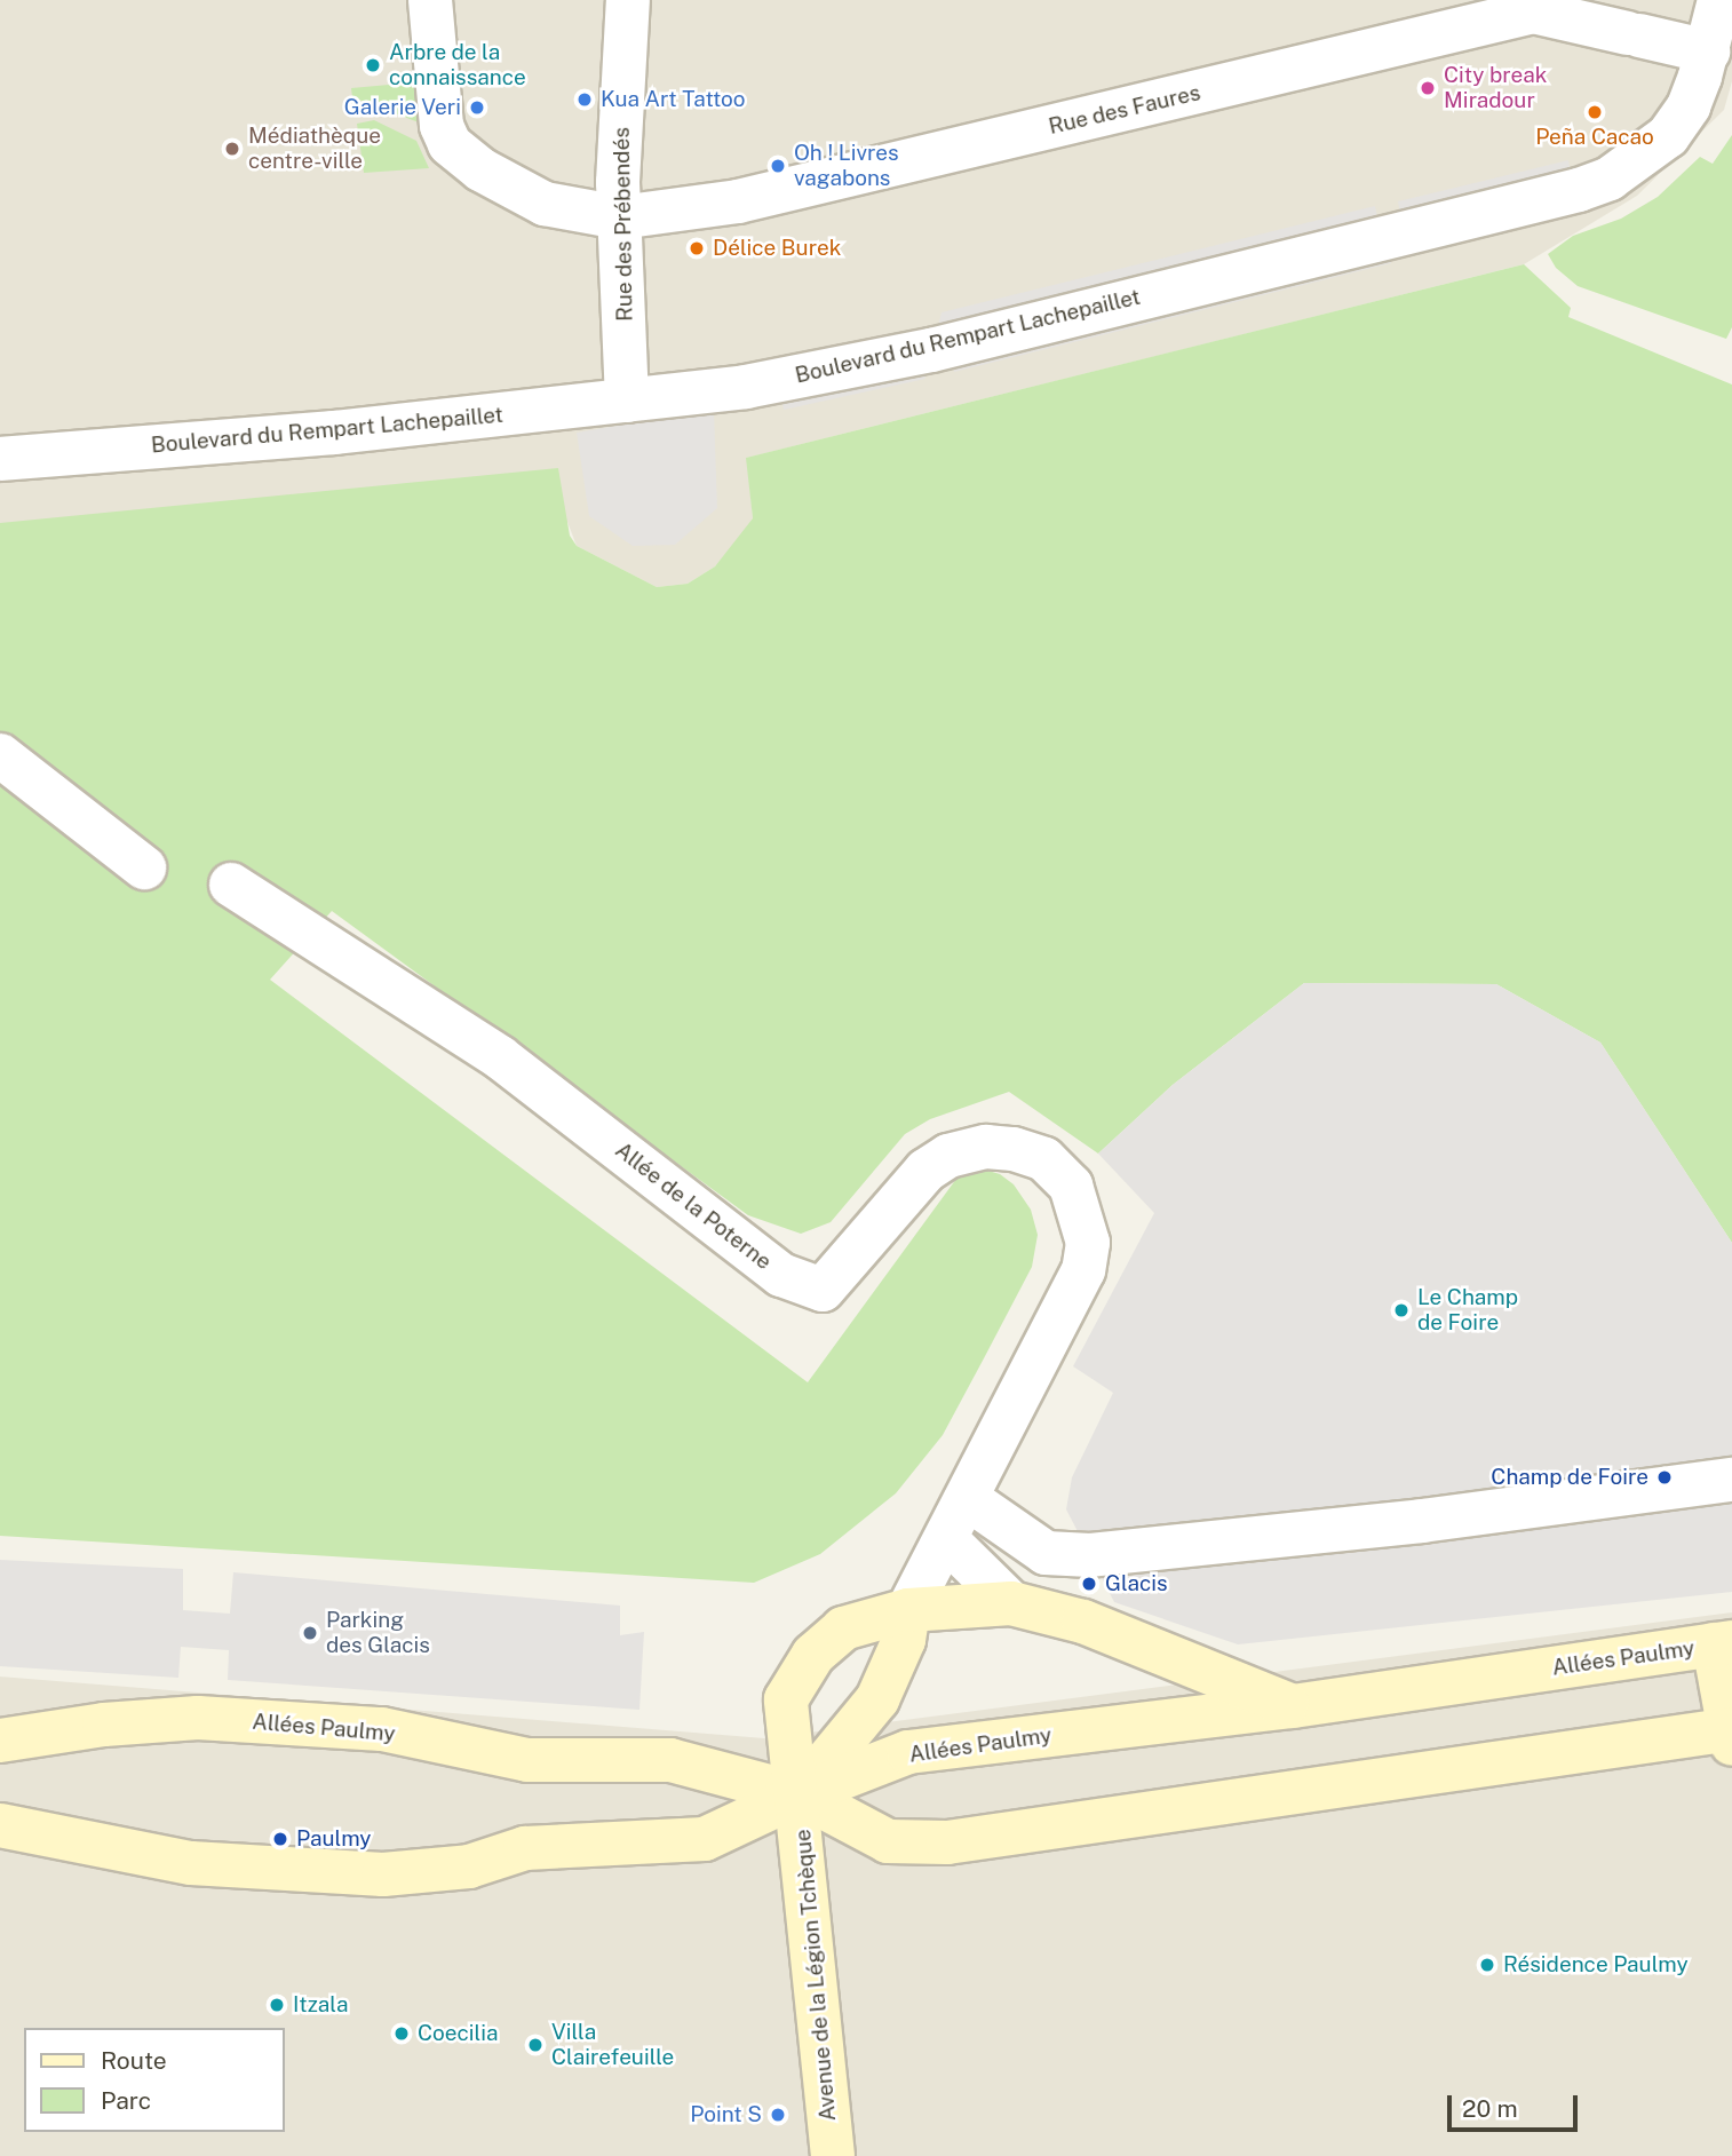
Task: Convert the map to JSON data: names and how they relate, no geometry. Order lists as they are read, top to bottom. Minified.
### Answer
{"streets":{"main road":["Allée de la Poterne","Allées Paulmy","Avenue de la Légion Tchèque"],"street":["Rue des Faures","Rue des Prébendés","Boulevard du Rempart Lachepaillet"]},"crossings":[["Rue des Faures","Rue des Prébendés"],["Rue des Faures","Boulevard du Rempart Lachepaillet"],["Rue des Prébendés","Boulevard du Rempart Lachepaillet"],["Allée de la Poterne","Allées Paulmy"],["Allée de la Poterne","Avenue de la Légion Tchèque"],["Allées Paulmy","Avenue de la Légion Tchèque"]],"places":["Arbre de la connaissance","City break Miradour","Kua Art Tattoo","Galerie Veri","Peña Cacao","Médiathèque centre-ville","Oh ! Livres vagabons","Délice Burek","Le Champ de Foire","Champ de Foire","Glacis","Parking des Glacis","Paulmy","Résidence Paulmy","Itzala","Coecilia","Villa Clairefeuille","Point S"],"legend":["Route","Parc"],"scale_bar":"20 m"}
